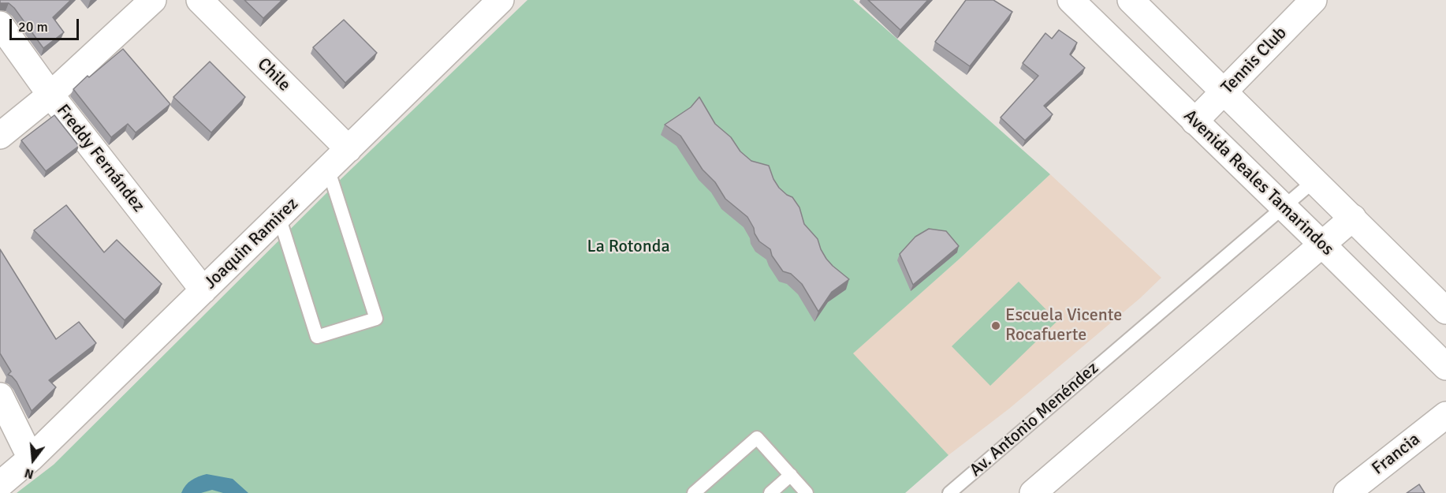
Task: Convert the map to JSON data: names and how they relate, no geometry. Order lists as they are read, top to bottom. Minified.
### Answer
{"streets":{"street":["Tennis Club","Chile","Freddy Fernández","Avenida Reales Tamarindos","Joaquin Ramirez","Francia"],"lane":["Av. Antonio Menéndez"]},"crossings":[["Tennis Club","Avenida Reales Tamarindos"],["Chile","Joaquin Ramirez"],["Freddy Fernández","Joaquin Ramirez"],["Avenida Reales Tamarindos","Av. Antonio Menéndez"]],"parks":["La Rotonda"],"places":["Escuela Vicente Rocafuerte"],"scale_bar":"20 m","north":"bottom"}
